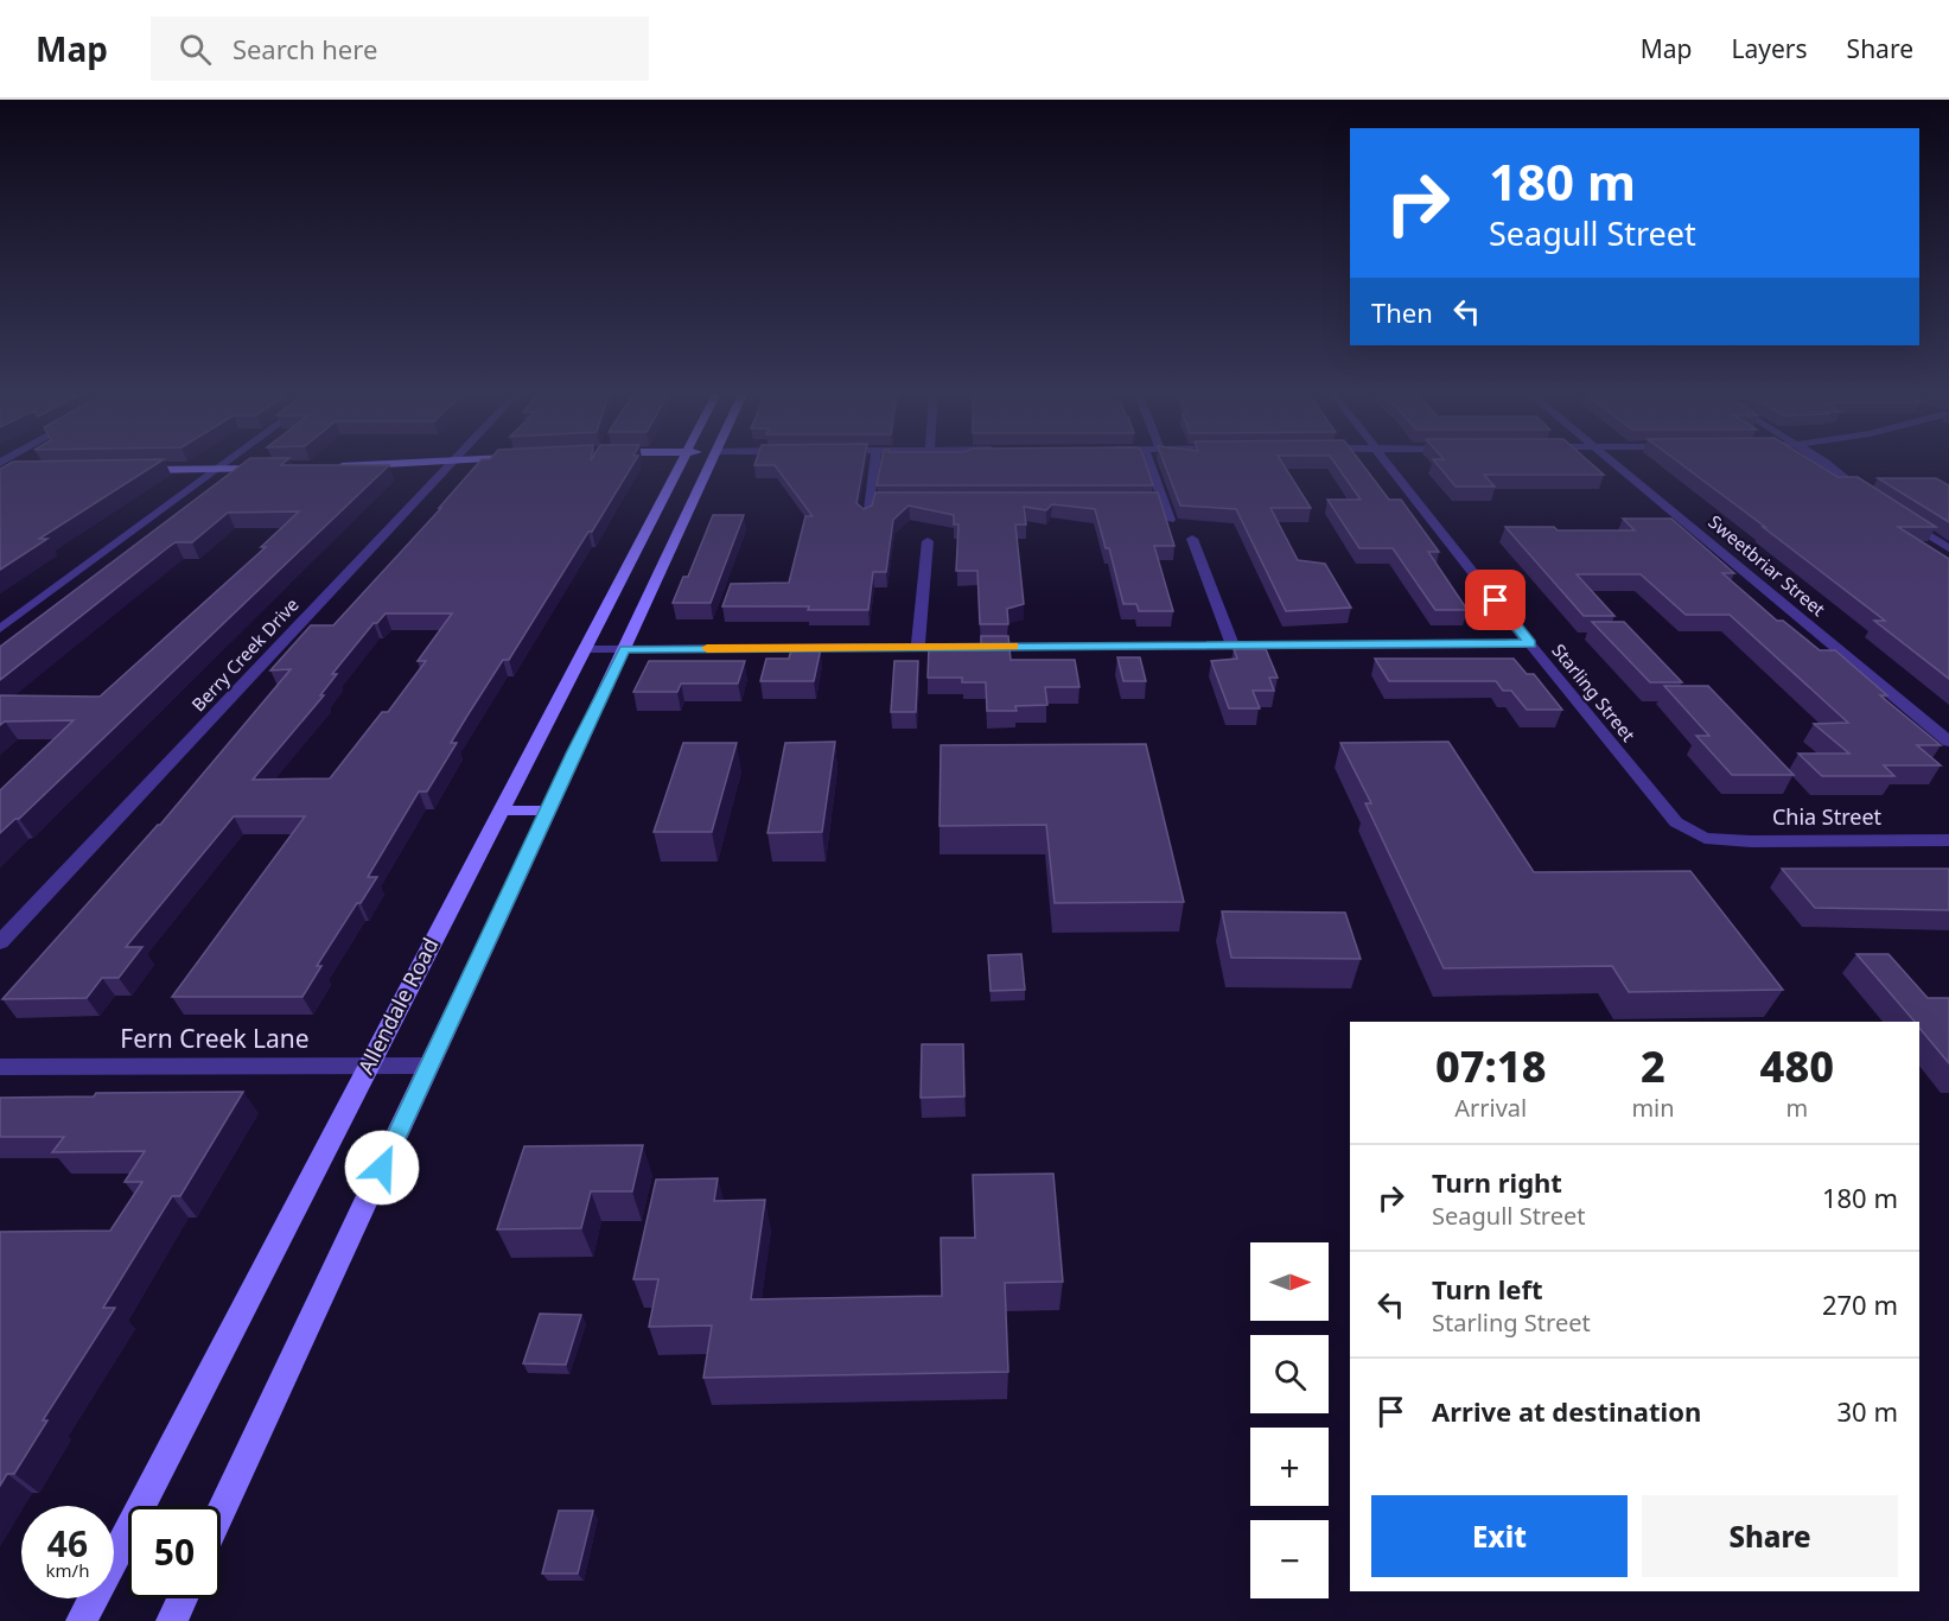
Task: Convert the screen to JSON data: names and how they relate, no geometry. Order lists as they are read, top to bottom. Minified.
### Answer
{"streets":{"main road":["Allendale Road"],"street":["Sweetbriar Street","Berry Creek Drive","Starling Street","Chia Street","Fern Creek Lane"]},"crossings":[["Starling Street","Chia Street"],["Allendale Road","Fern Creek Lane"]],"north":"right","page":{"header":"Map","search":"Search here","nav":["Map","Layers","Share"],"turn":["180 m","Seagull Street"],"then":"Then","eta":["07:18","Arrival","2","min","480","m"],"list":[{"name":"Turn right","note":"Seagull Street","value":"180 m"},{"name":"Turn left","note":"Starling Street","value":"270 m"},{"name":"Arrive at destination","value":"30 m"}],"map_buttons":["+","−"],"buttons":["Exit","Share"],"speed":"46 km/h","limit":"50"}}
